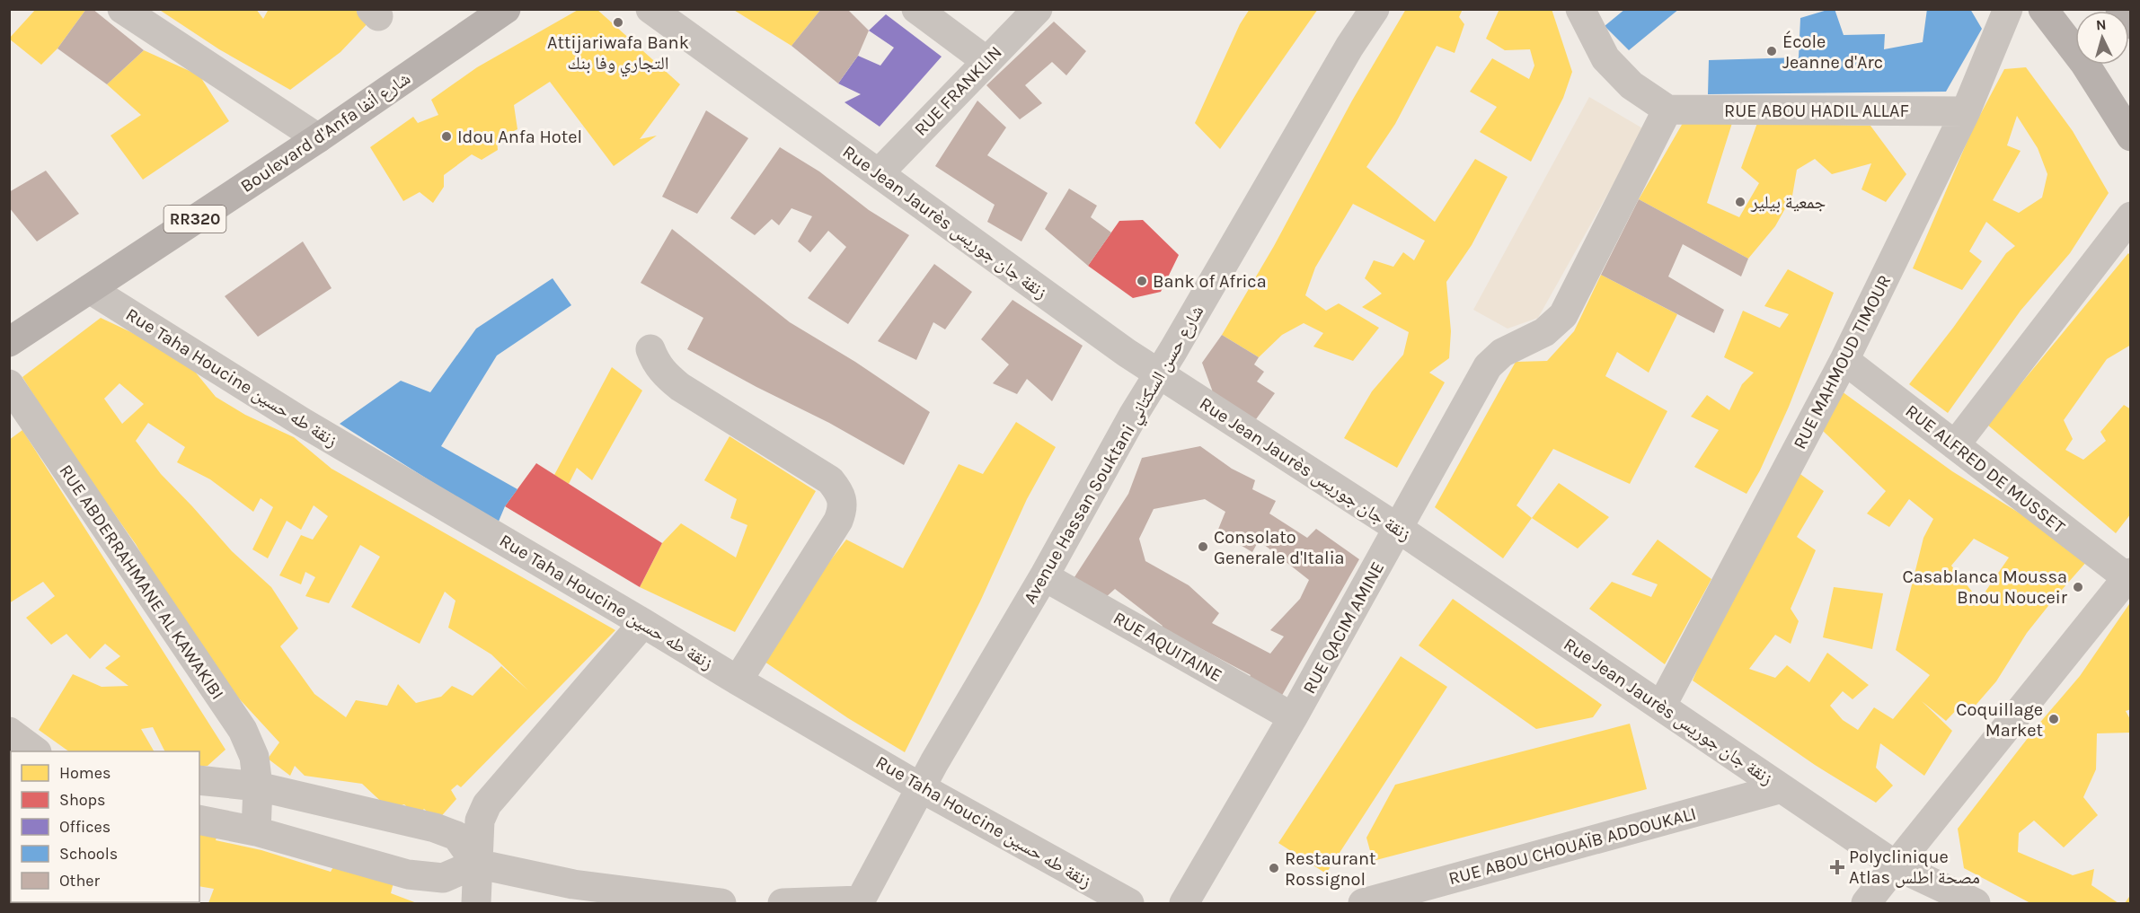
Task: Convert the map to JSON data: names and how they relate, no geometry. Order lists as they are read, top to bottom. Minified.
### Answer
{"streets":{"main road":["Boulevard d'Anfa شارع أنفا","RR320"],"street":["RUE FRANKLIN","RUE ABOU HADIL ALLAF","Rue Jean Jaurès زنقة جان جوريس","RUE MAHMOUD TIMOUR","Rue Taha Houcine زنقة طه حسين","Avenue Hassan Souktani شارع حسن السكتاني","RUE ALFRED DE MUSSET","RUE ABDERRAHMANE AL KAWAKIBI","RUE QACIM AMINE","RUE AQUITAINE","RUE ABOU CHOUAÏB ADDOUKALI"]},"crossings":[["RUE FRANKLIN","Rue Jean Jaurès زنقة جان جوريس"],["RUE ABOU HADIL ALLAF","RUE MAHMOUD TIMOUR"],["RUE ABOU HADIL ALLAF","RUE QACIM AMINE"],["Boulevard d'Anfa شارع أنفا","Rue Taha Houcine زنقة طه حسين"],["Rue Jean Jaurès زنقة جان جوريس","RUE MAHMOUD TIMOUR"],["Rue Jean Jaurès زنقة جان جوريس","Avenue Hassan Souktani شارع حسن السكتاني"],["Rue Jean Jaurès زنقة جان جوريس","RUE QACIM AMINE"],["Rue Jean Jaurès زنقة جان جوريس","RUE ABOU CHOUAÏB ADDOUKALI"],["RUE MAHMOUD TIMOUR","RUE ALFRED DE MUSSET"],["Rue Taha Houcine زنقة طه حسين","Avenue Hassan Souktani شارع حسن السكتاني"],["Avenue Hassan Souktani شارع حسن السكتاني","RUE AQUITAINE"],["RUE QACIM AMINE","RUE AQUITAINE"]],"places":{"other":["Attijariwafa Bank التجاري وفا بنك","École Jeanne d'Arc","Idou Anfa Hotel","جمعية بيلير","Bank of Africa","Consolato Generale d'Italia","Casablanca Moussa Bnou Nouceir","Coquillage Market","Restaurant Rossignol"],"health":["Polyclinique Atlas مصحة اطلس"]},"legend":["Homes","Shops","Offices","Schools","Other"],"north":"top"}
